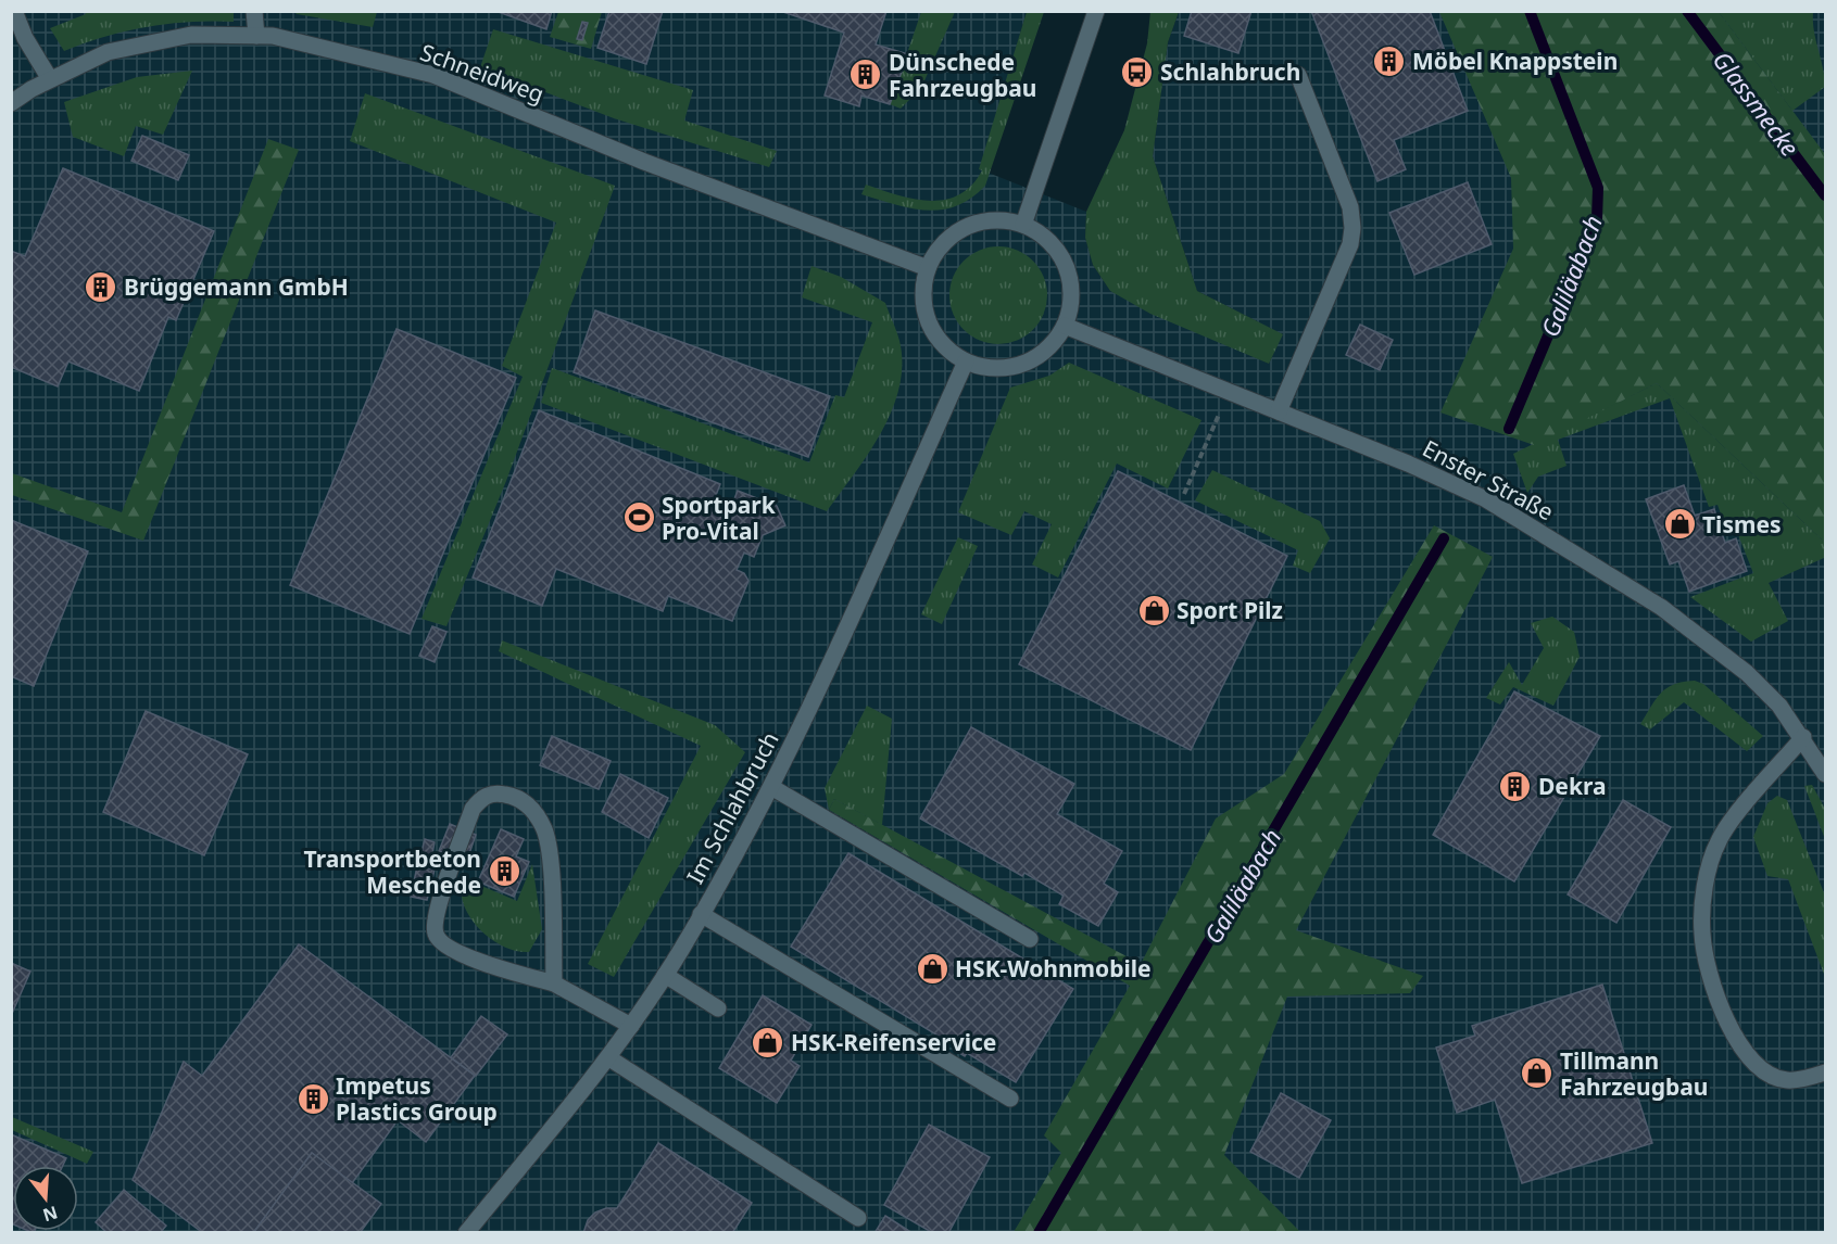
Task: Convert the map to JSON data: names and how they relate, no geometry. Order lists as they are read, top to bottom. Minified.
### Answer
{"streets":{"street":["Schneidweg","Enster Straße","Im Schlahbruch"]},"crossings":[["Schneidweg","Enster Straße"],["Schneidweg","Im Schlahbruch"],["Enster Straße","Im Schlahbruch"]],"water":["Glassmecke","Galiläabach"],"places":{"building":["Möbel Knappstein","Dünschede Fahrzeugbau","Brüggemann GmbH","Dekra","Transportbeton Meschede","Impetus Plastics Group"],"bus stop":["Schlahbruch"],"sports":["Sportpark Pro-Vital"],"shop":["Tismes","Sport Pilz","HSK-Wohnmobile","HSK-Reifenservice","Tillmann Fahrzeugbau"]},"north":"bottom"}
